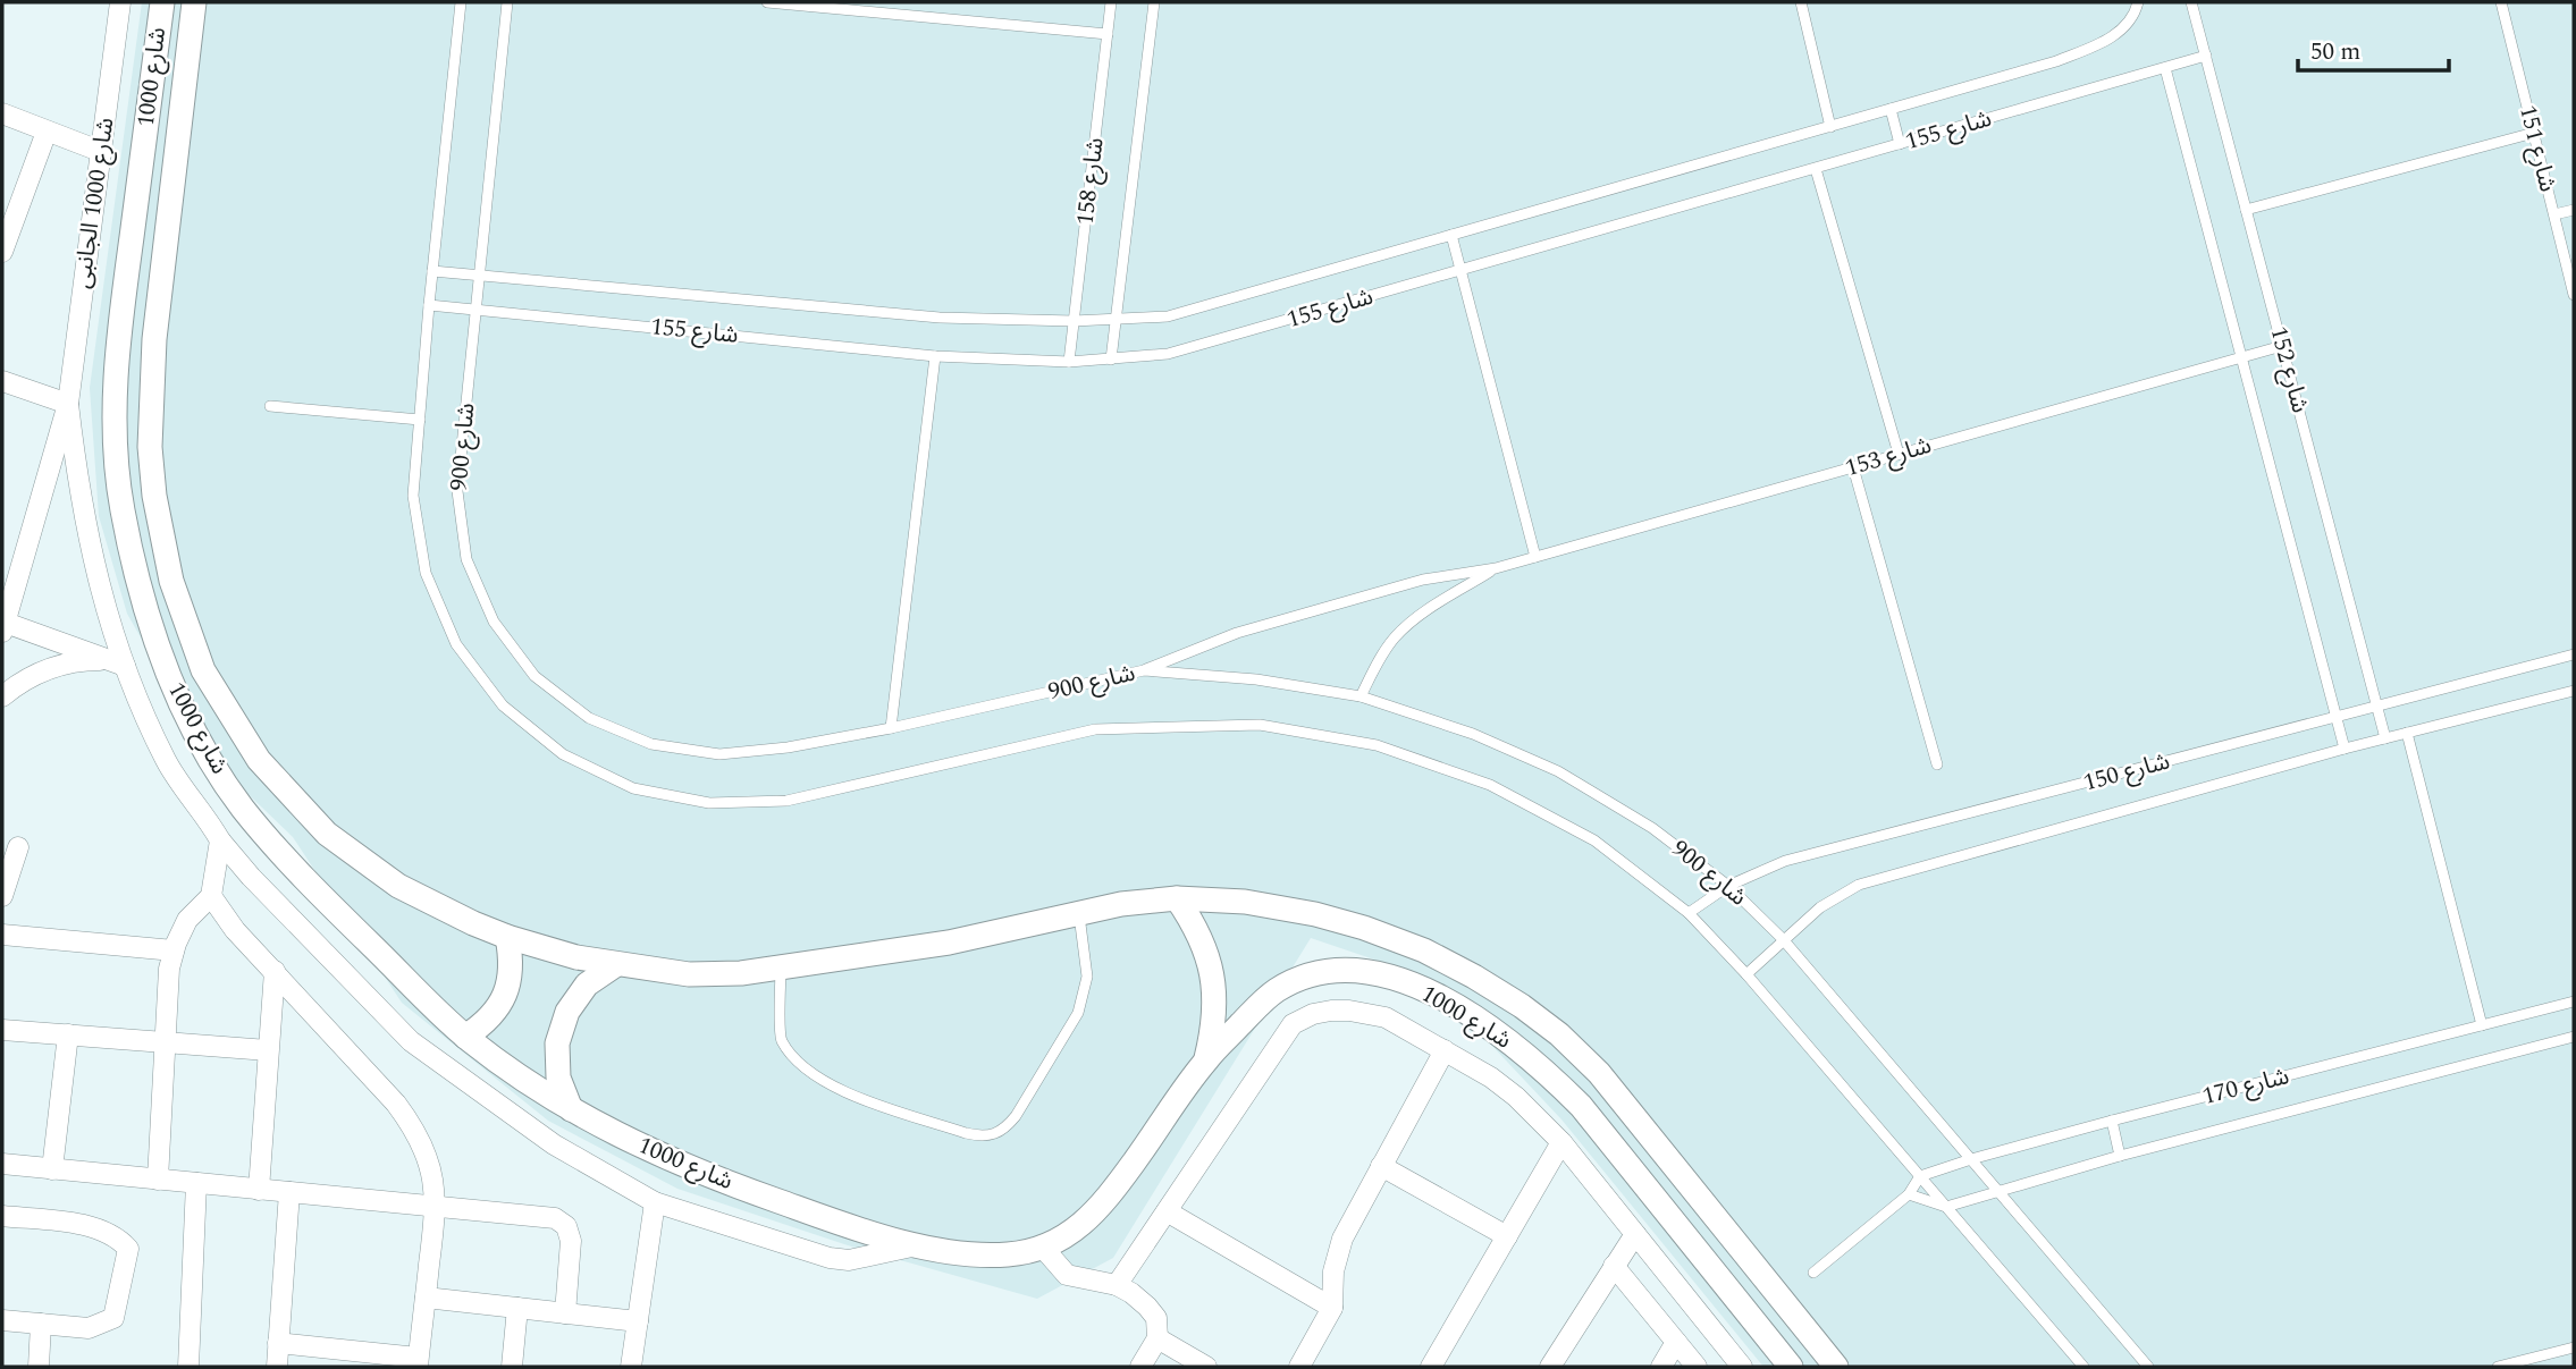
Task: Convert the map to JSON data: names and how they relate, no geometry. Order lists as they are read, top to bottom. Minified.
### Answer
{"streets":{"street":["شارع 1000","شارع 1000 الجانبى"],"lane":["شارع 155","شارع 151","شارع 158","شارع 152","شارع 900","شارع 153","شارع 150","شارع 170"]},"crossings":[["شارع 155","شارع 158"],["شارع 155","شارع 152"],["شارع 155","شارع 900"],["شارع 152","شارع 153"],["شارع 152","شارع 150"],["شارع 900","شارع 150"],["شارع 900","شارع 170"]],"scale_bar":"50 m"}
